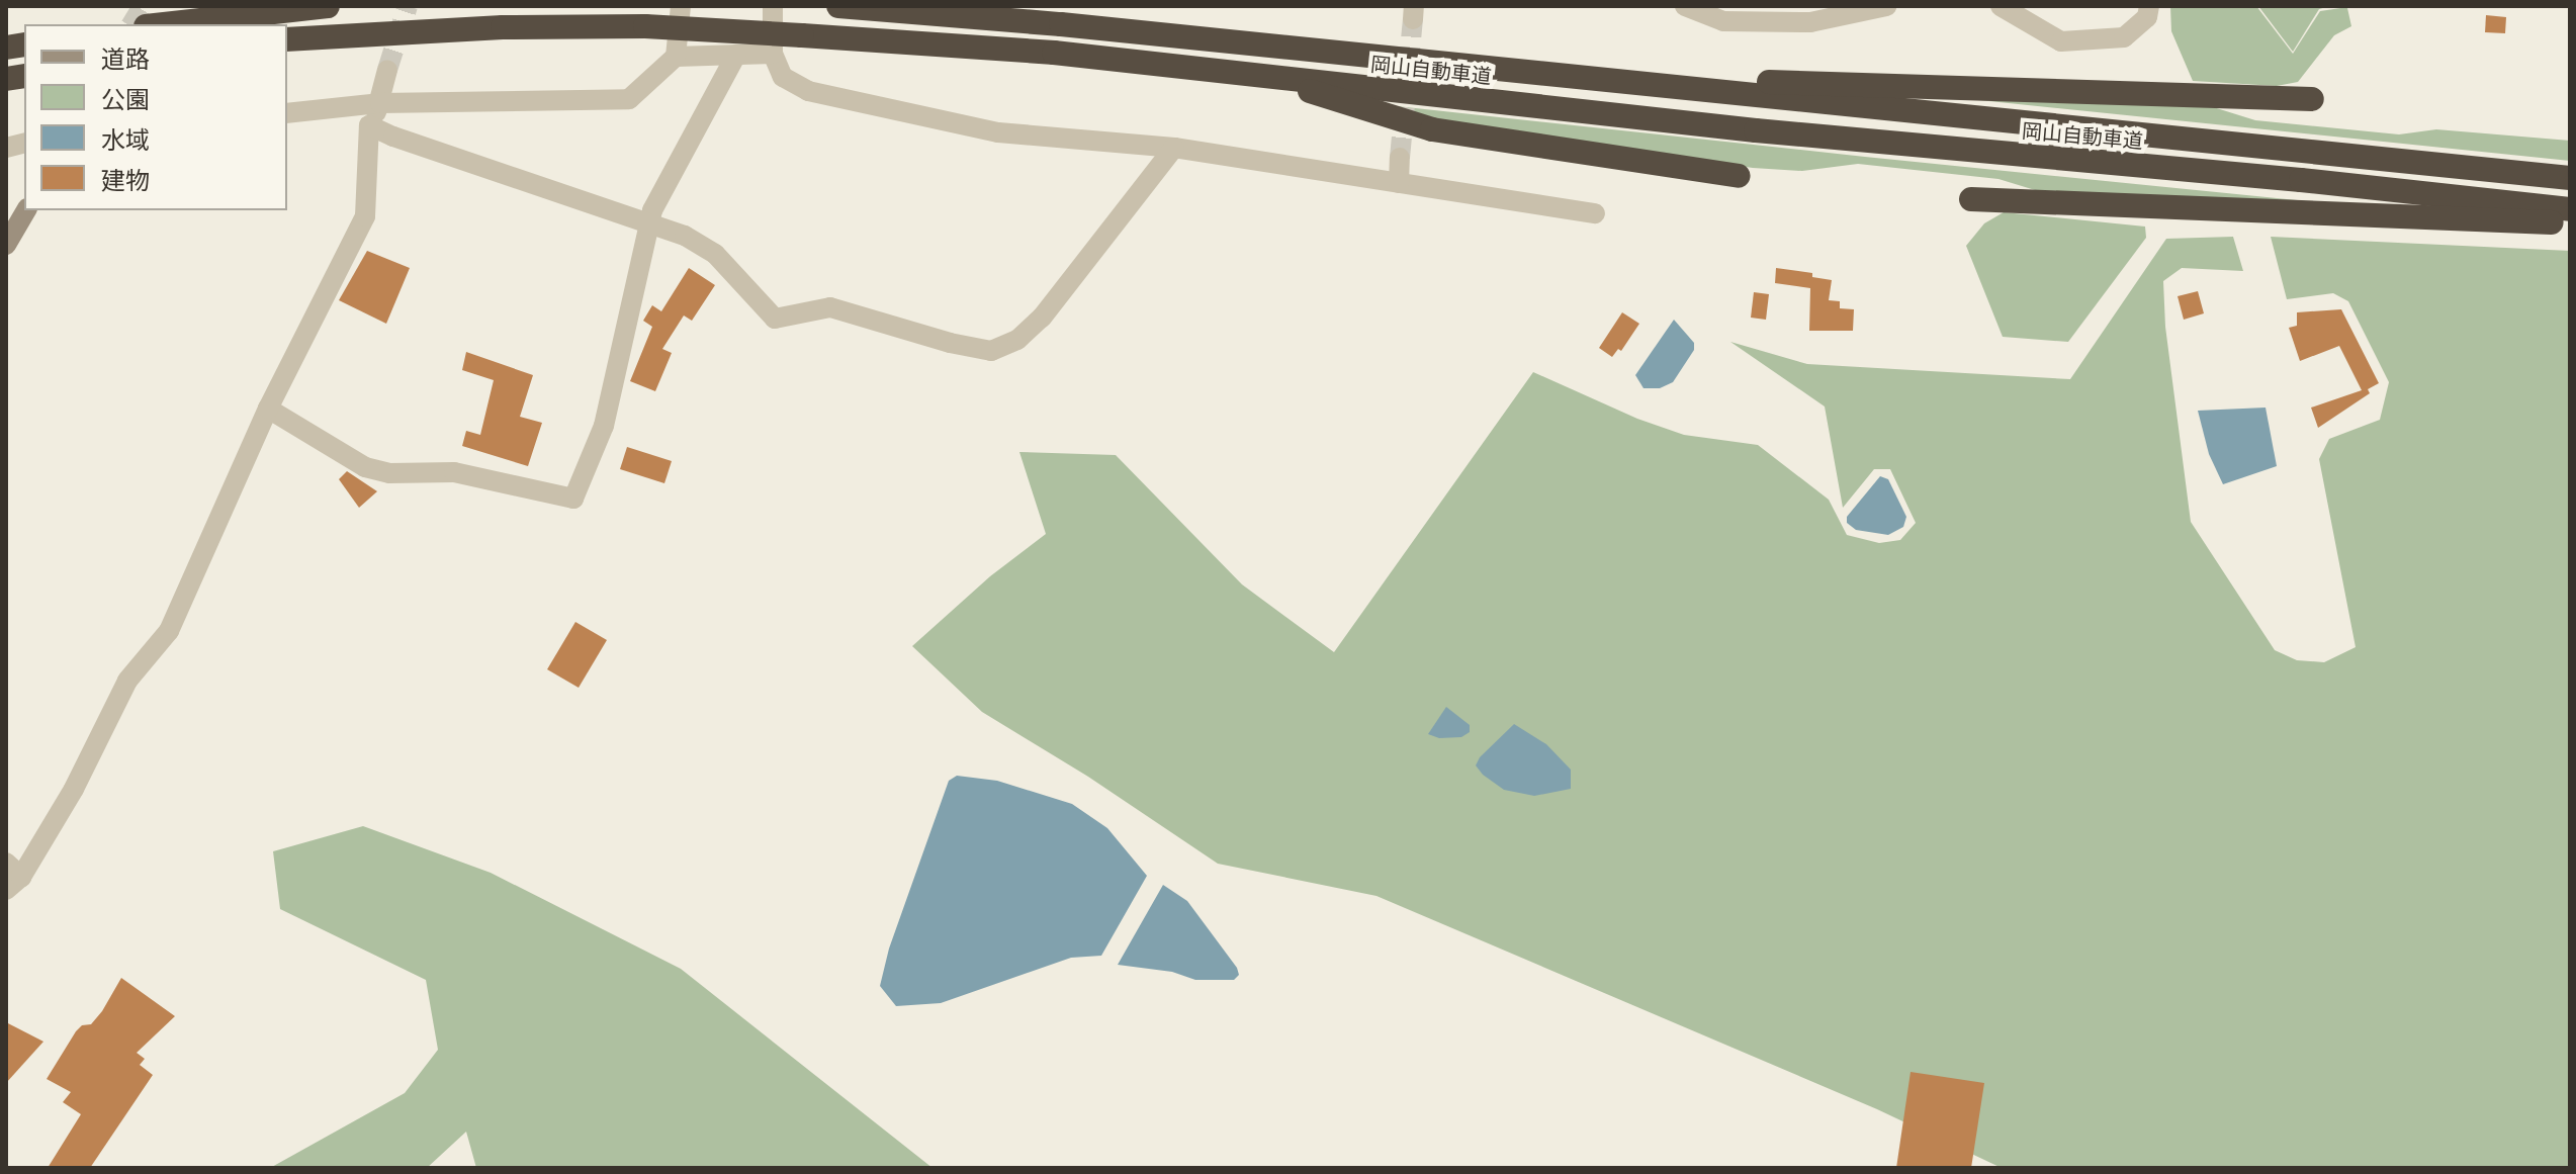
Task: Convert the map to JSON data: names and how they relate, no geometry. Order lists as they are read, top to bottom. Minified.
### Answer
{"streets":{"highway":["岡山自動車道"]},"legend":["道路","公園","水域","建物"]}
